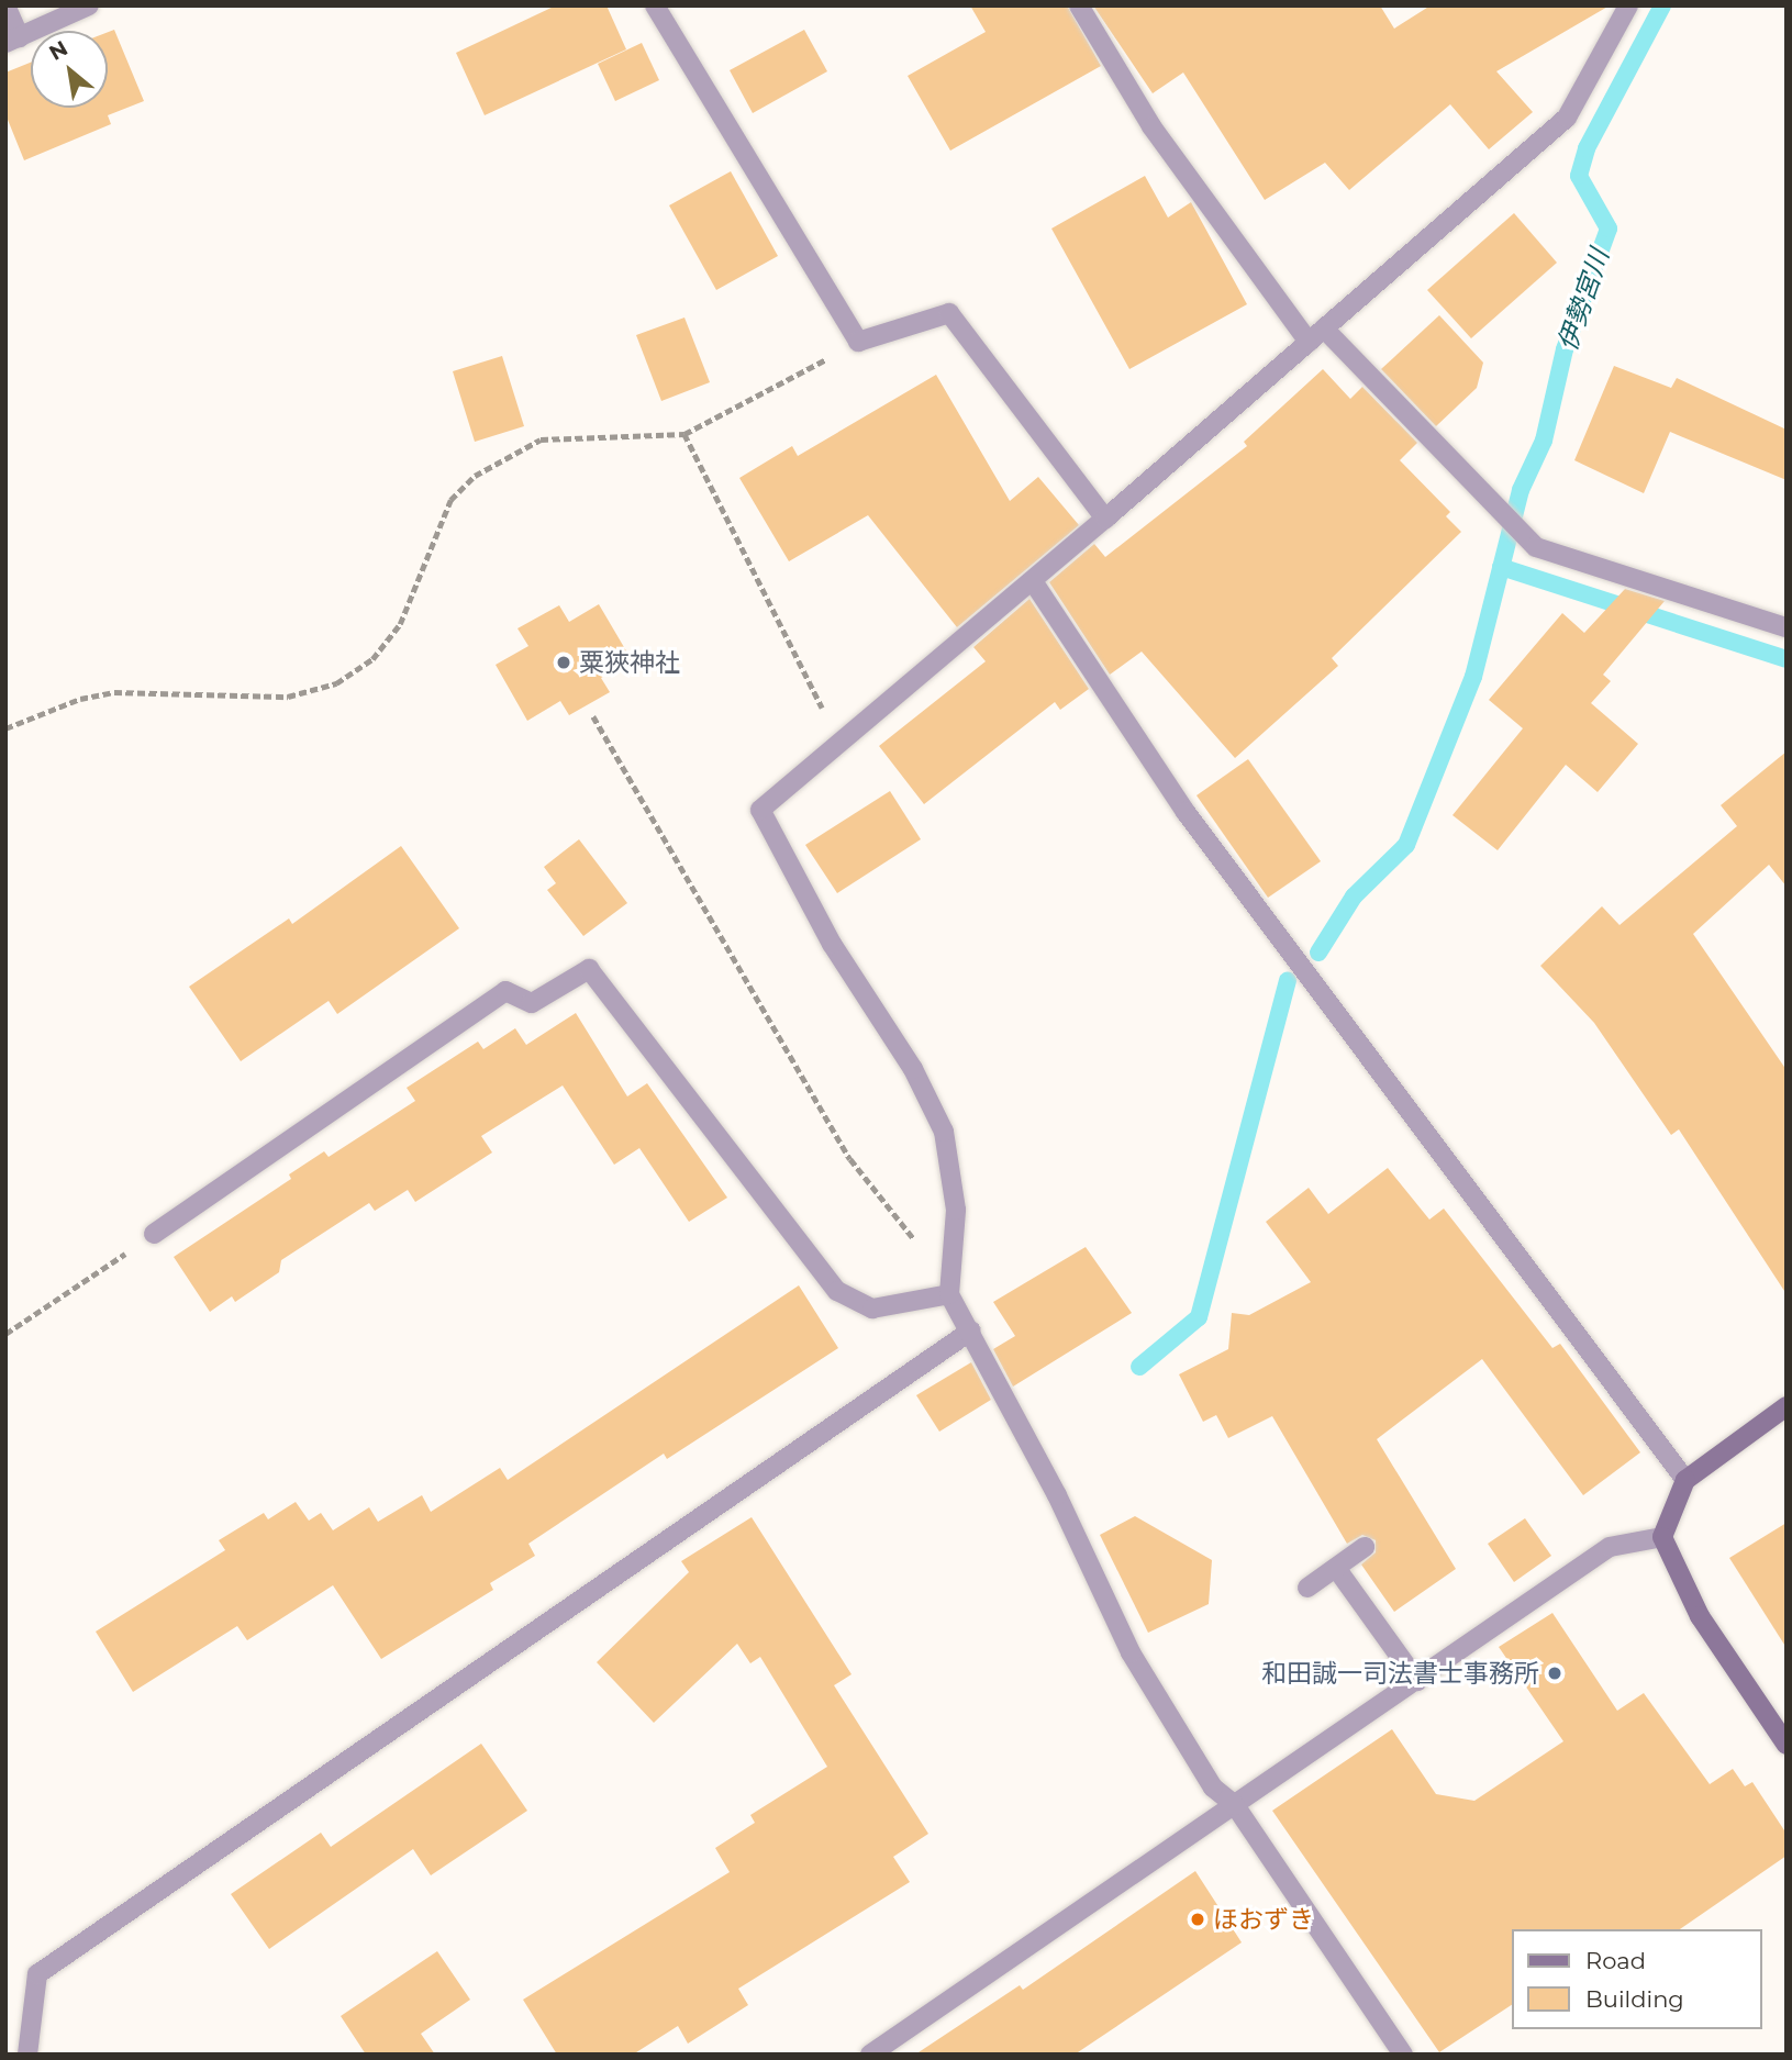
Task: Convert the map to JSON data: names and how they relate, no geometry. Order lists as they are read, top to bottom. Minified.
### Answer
{"water":["伊勢宮川"],"places":["粟狹神社","和田誠一司法書士事務所","ほおずき"],"legend":["Road","Building"],"north":"top left"}
